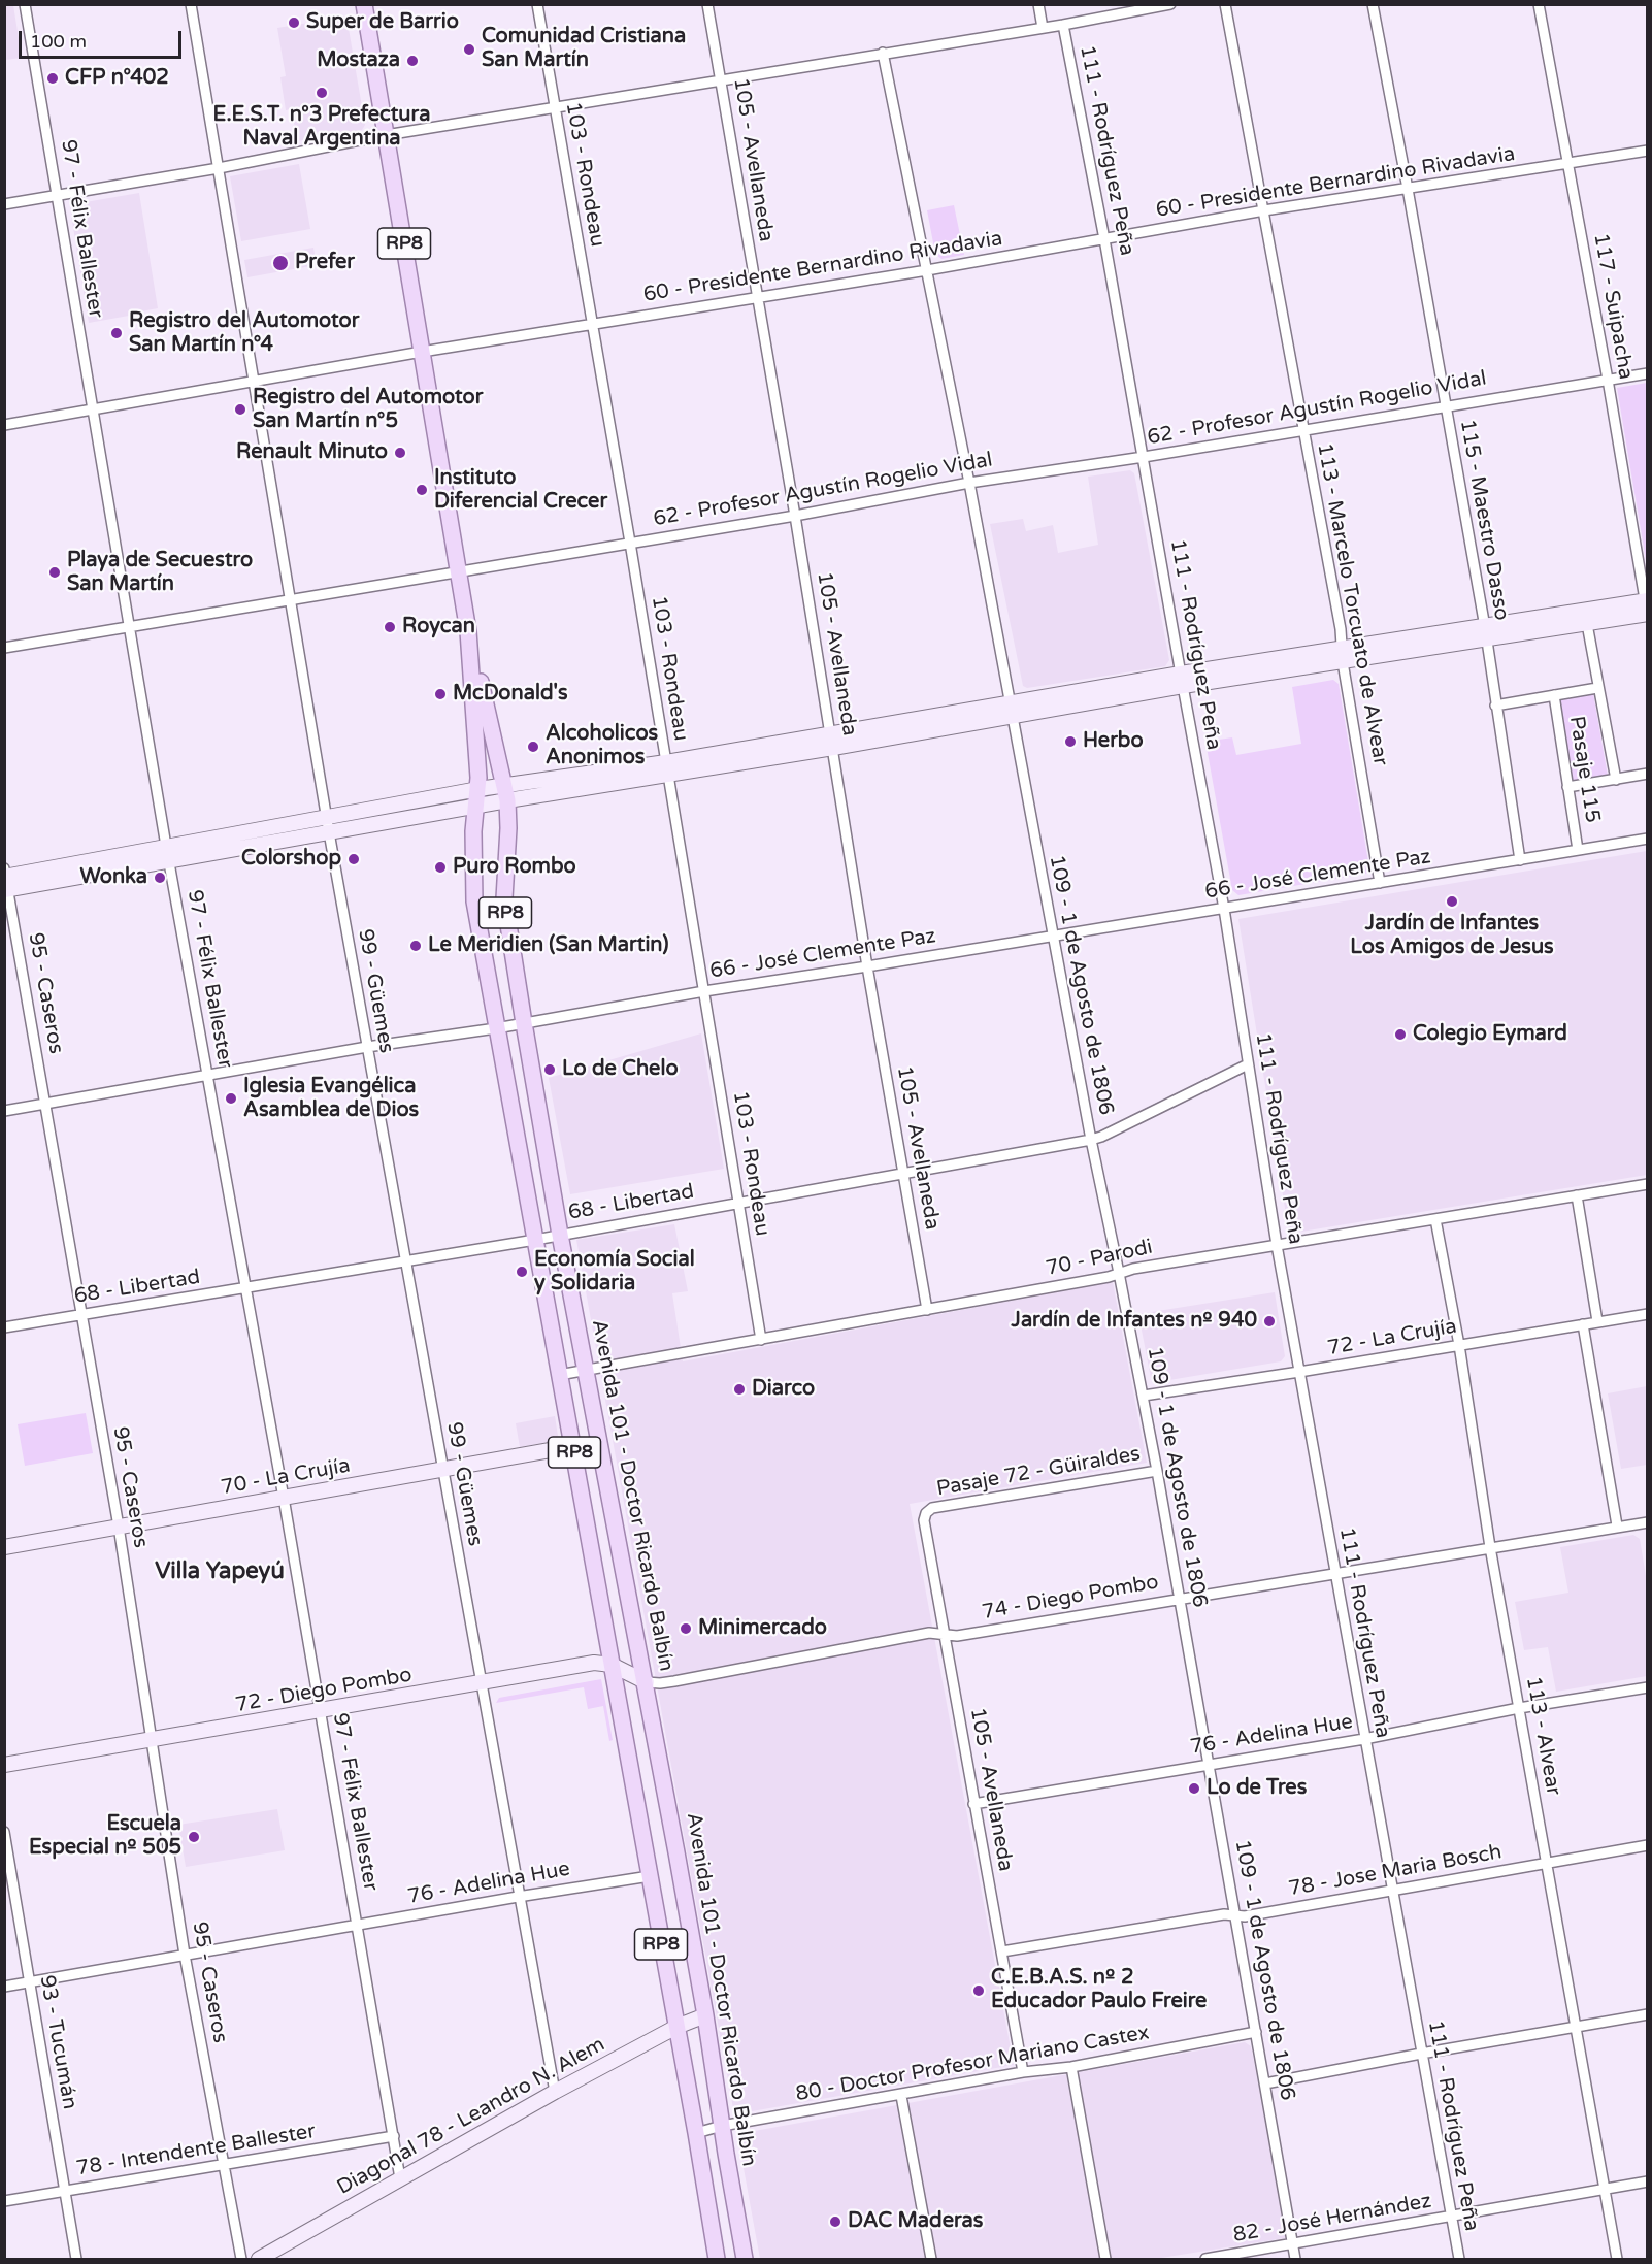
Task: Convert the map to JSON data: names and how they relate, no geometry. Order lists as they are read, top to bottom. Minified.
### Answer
{"streets":{"main road":["RP8","70 - La Crujía","Avenida 101 - Doctor Ricardo Balbín","72 - Diego Pombo","Diagonal 78 - Leandro N. Alem"],"street":["111 - Rodríguez Peña","105 - Avellaneda","103 - Rondeau","60 - Presidente Bernardino Rivadavia","97 - Félix Ballester","117 - Suipacha","62 - Profesor Agustín Rogelio Vidal","115 - Maestro Dasso","113 - Marcelo Torcuato de Alvear","Pasaje 115","66 - José Clemente Paz","109 - 1 de Agosto de 1806","99 - Güemes","95 - Caseros","68 - Libertad","70 - Parodi","72 - La Crujía","Pasaje 72 - Güiraldes","74 - Diego Pombo","76 - Adelina Hue","113 - Alvear","78 - Jose Maria Bosch","93 - Tucumán","80 - Doctor Profesor Mariano Castex","78 - Intendente Ballester","82 - José Hernández"]},"crossings":[["111 - Rodríguez Peña","60 - Presidente Bernardino Rivadavia"],["111 - Rodríguez Peña","62 - Profesor Agustín Rogelio Vidal"],["111 - Rodríguez Peña","66 - José Clemente Paz"],["111 - Rodríguez Peña","68 - Libertad"],["111 - Rodríguez Peña","70 - Parodi"],["111 - Rodríguez Peña","72 - La Crujía"],["111 - Rodríguez Peña","74 - Diego Pombo"],["111 - Rodríguez Peña","76 - Adelina Hue"],["111 - Rodríguez Peña","78 - Jose Maria Bosch"],["111 - Rodríguez Peña","82 - José Hernández"],["105 - Avellaneda","60 - Presidente Bernardino Rivadavia"],["105 - Avellaneda","62 - Profesor Agustín Rogelio Vidal"],["105 - Avellaneda","66 - José Clemente Paz"],["105 - Avellaneda","68 - Libertad"],["105 - Avellaneda","70 - Parodi"],["105 - Avellaneda","Pasaje 72 - Güiraldes"],["105 - Avellaneda","74 - Diego Pombo"],["105 - Avellaneda","76 - Adelina Hue"],["105 - Avellaneda","78 - Jose Maria Bosch"],["105 - Avellaneda","80 - Doctor Profesor Mariano Castex"],["103 - Rondeau","60 - Presidente Bernardino Rivadavia"],["103 - Rondeau","62 - Profesor Agustín Rogelio Vidal"],["103 - Rondeau","66 - José Clemente Paz"],["103 - Rondeau","68 - Libertad"],["103 - Rondeau","70 - Parodi"],["60 - Presidente Bernardino Rivadavia","97 - Félix Ballester"],["60 - Presidente Bernardino Rivadavia","117 - Suipacha"],["60 - Presidente Bernardino Rivadavia","115 - Maestro Dasso"],["60 - Presidente Bernardino Rivadavia","113 - Marcelo Torcuato de Alvear"],["60 - Presidente Bernardino Rivadavia","109 - 1 de Agosto de 1806"],["60 - Presidente Bernardino Rivadavia","99 - Güemes"],["60 - Presidente Bernardino Rivadavia","Avenida 101 - Doctor Ricardo Balbín"],["97 - Félix Ballester","62 - Profesor Agustín Rogelio Vidal"],["97 - Félix Ballester","66 - José Clemente Paz"],["97 - Félix Ballester","68 - Libertad"],["97 - Félix Ballester","70 - La Crujía"],["97 - Félix Ballester","72 - Diego Pombo"],["97 - Félix Ballester","76 - Adelina Hue"],["97 - Félix Ballester","Diagonal 78 - Leandro N. Alem"],["97 - Félix Ballester","78 - Intendente Ballester"],["117 - Suipacha","62 - Profesor Agustín Rogelio Vidal"],["62 - Profesor Agustín Rogelio Vidal","115 - Maestro Dasso"],["62 - Profesor Agustín Rogelio Vidal","113 - Marcelo Torcuato de Alvear"],["62 - Profesor Agustín Rogelio Vidal","109 - 1 de Agosto de 1806"],["62 - Profesor Agustín Rogelio Vidal","99 - Güemes"],["62 - Profesor Agustín Rogelio Vidal","Avenida 101 - Doctor Ricardo Balbín"],["115 - Maestro Dasso","66 - José Clemente Paz"],["113 - Marcelo Torcuato de Alvear","66 - José Clemente Paz"],["Pasaje 115","66 - José Clemente Paz"],["66 - José Clemente Paz","109 - 1 de Agosto de 1806"],["66 - José Clemente Paz","99 - Güemes"],["66 - José Clemente Paz","95 - Caseros"],["66 - José Clemente Paz","Avenida 101 - Doctor Ricardo Balbín"],["109 - 1 de Agosto de 1806","68 - Libertad"],["109 - 1 de Agosto de 1806","70 - Parodi"],["109 - 1 de Agosto de 1806","72 - La Crujía"],["109 - 1 de Agosto de 1806","Pasaje 72 - Güiraldes"],["109 - 1 de Agosto de 1806","74 - Diego Pombo"],["109 - 1 de Agosto de 1806","76 - Adelina Hue"],["109 - 1 de Agosto de 1806","78 - Jose Maria Bosch"],["109 - 1 de Agosto de 1806","80 - Doctor Profesor Mariano Castex"],["109 - 1 de Agosto de 1806","82 - José Hernández"],["99 - Güemes","68 - Libertad"],["99 - Güemes","70 - La Crujía"],["99 - Güemes","72 - Diego Pombo"],["99 - Güemes","76 - Adelina Hue"],["99 - Güemes","Diagonal 78 - Leandro N. Alem"],["95 - Caseros","68 - Libertad"],["95 - Caseros","70 - La Crujía"],["95 - Caseros","72 - Diego Pombo"],["95 - Caseros","76 - Adelina Hue"],["95 - Caseros","78 - Intendente Ballester"],["68 - Libertad","Avenida 101 - Doctor Ricardo Balbín"],["70 - Parodi","Avenida 101 - Doctor Ricardo Balbín"],["70 - Parodi","113 - Alvear"],["72 - La Crujía","113 - Alvear"],["70 - La Crujía","Avenida 101 - Doctor Ricardo Balbín"],["Avenida 101 - Doctor Ricardo Balbín","74 - Diego Pombo"],["Avenida 101 - Doctor Ricardo Balbín","72 - Diego Pombo"],["Avenida 101 - Doctor Ricardo Balbín","76 - Adelina Hue"],["Avenida 101 - Doctor Ricardo Balbín","80 - Doctor Profesor Mariano Castex"],["Avenida 101 - Doctor Ricardo Balbín","Diagonal 78 - Leandro N. Alem"],["74 - Diego Pombo","72 - Diego Pombo"],["74 - Diego Pombo","113 - Alvear"],["76 - Adelina Hue","113 - Alvear"],["76 - Adelina Hue","93 - Tucumán"],["113 - Alvear","78 - Jose Maria Bosch"],["113 - Alvear","82 - José Hernández"],["93 - Tucumán","78 - Intendente Ballester"]],"districts":["Villa Yapeyú"],"places":["Super de Barrio","Comunidad Cristiana San Martín","Mostaza","CFP n°402","E.E.S.T. n°3 Prefectura Naval Argentina","Prefer","Registro del Automotor San Martín n°4","Registro del Automotor San Martín n°5","Renault Minuto","Instituto Diferencial Crecer","Playa de Secuestro San Martín","Roycan","McDonald's","Herbo","Alcoholicos Anonimos","Colorshop","Puro Rombo","Wonka","Jardín de Infantes Los Amigos de Jesus","Le Meridien (San Martin)","Colegio Eymard","Lo de Chelo","Iglesia Evangélica Asamblea de Dios","Economía Social y Solidaria","Jardín de Infantes nº 940","Diarco","Minimercado","Lo de Tres","Escuela Especial nº 505","C.E.B.A.S. nº 2 Educador Paulo Freire","DAC Maderas"],"scale_bar":"100 m"}
